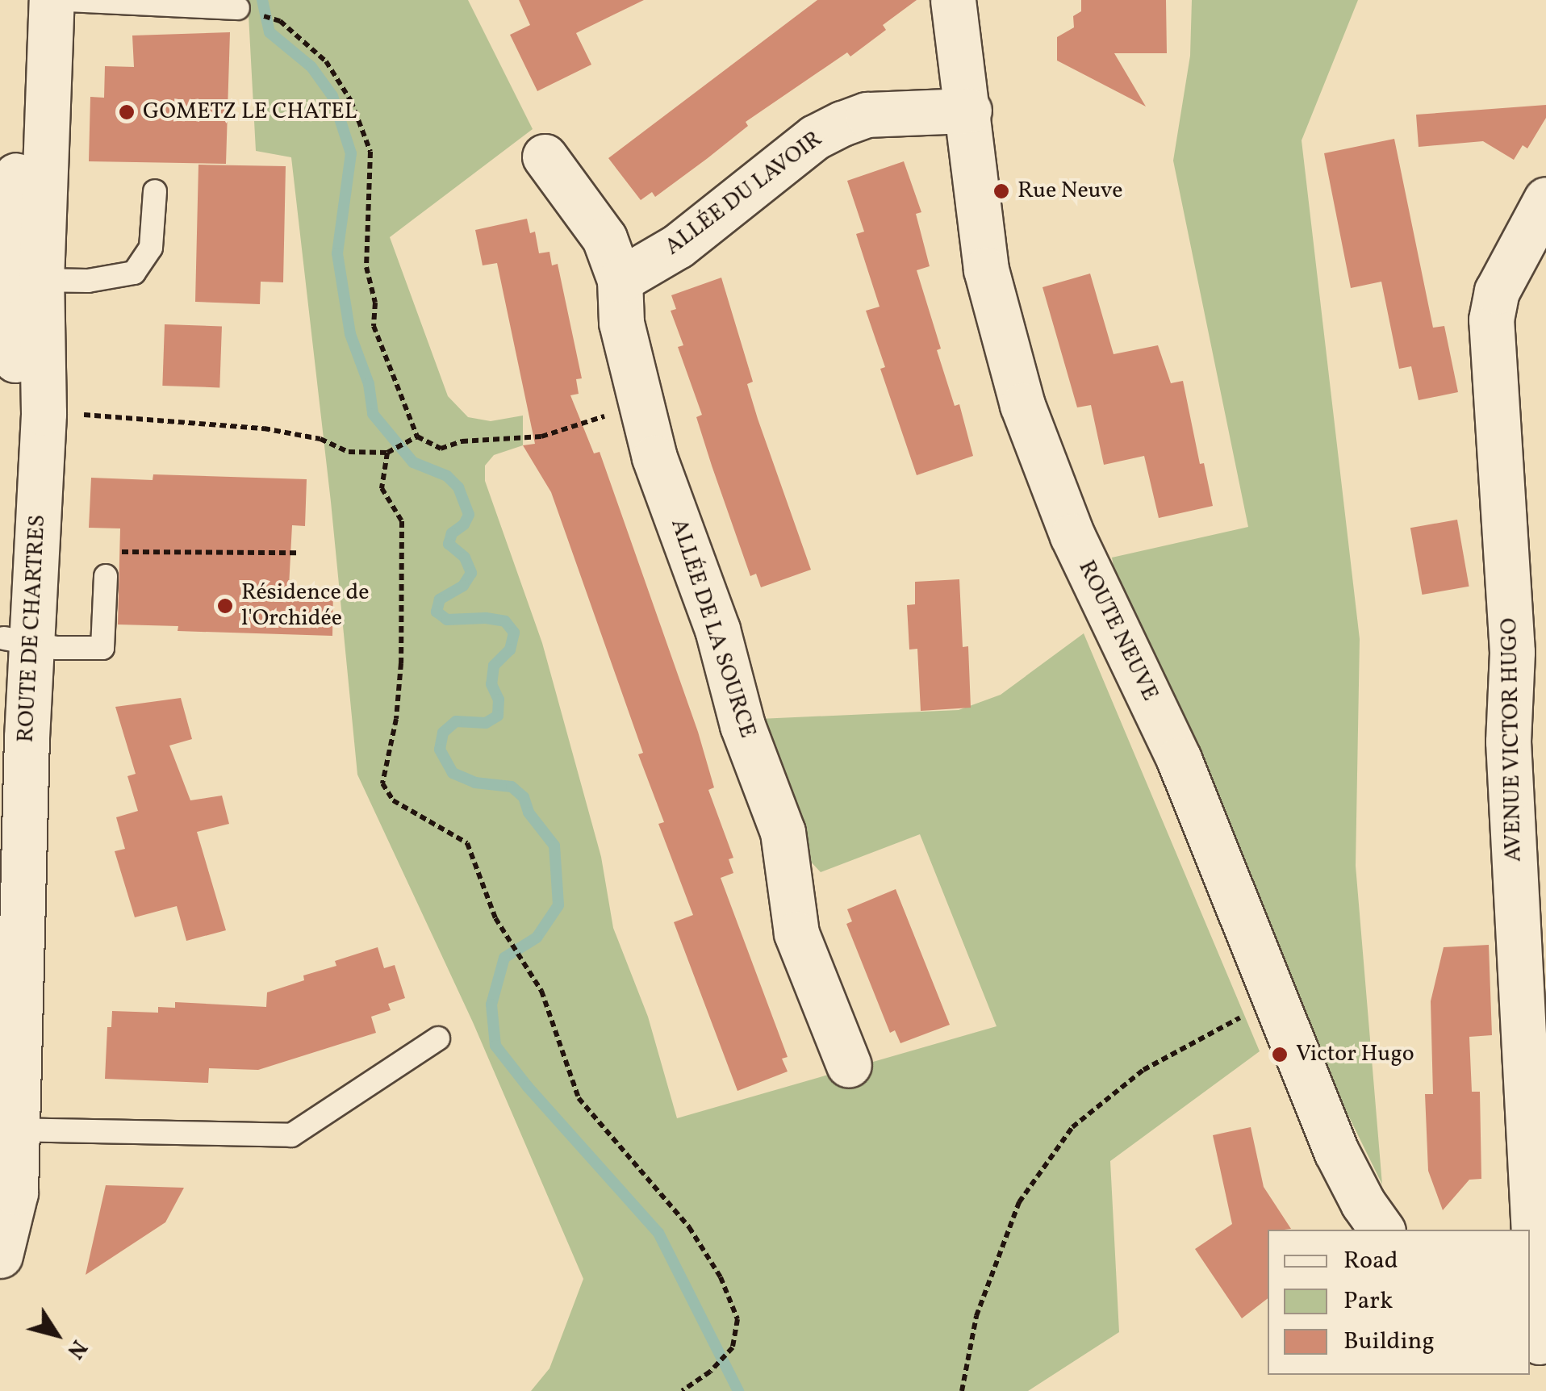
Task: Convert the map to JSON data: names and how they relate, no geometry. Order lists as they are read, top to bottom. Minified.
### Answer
{"streets":{"street":["ALLÉE DU LAVOIR","ROUTE DE CHARTRES","ALLÉE DE LA SOURCE","ROUTE NEUVE","AVENUE VICTOR HUGO"]},"crossings":[["ALLÉE DU LAVOIR","ALLÉE DE LA SOURCE"],["ALLÉE DU LAVOIR","ROUTE NEUVE"]],"places":["GOMETZ LE CHATEL","Rue Neuve","Résidence de l'Orchidée","Victor Hugo"],"legend":["Road","Park","Building"],"north":"bottom right"}
